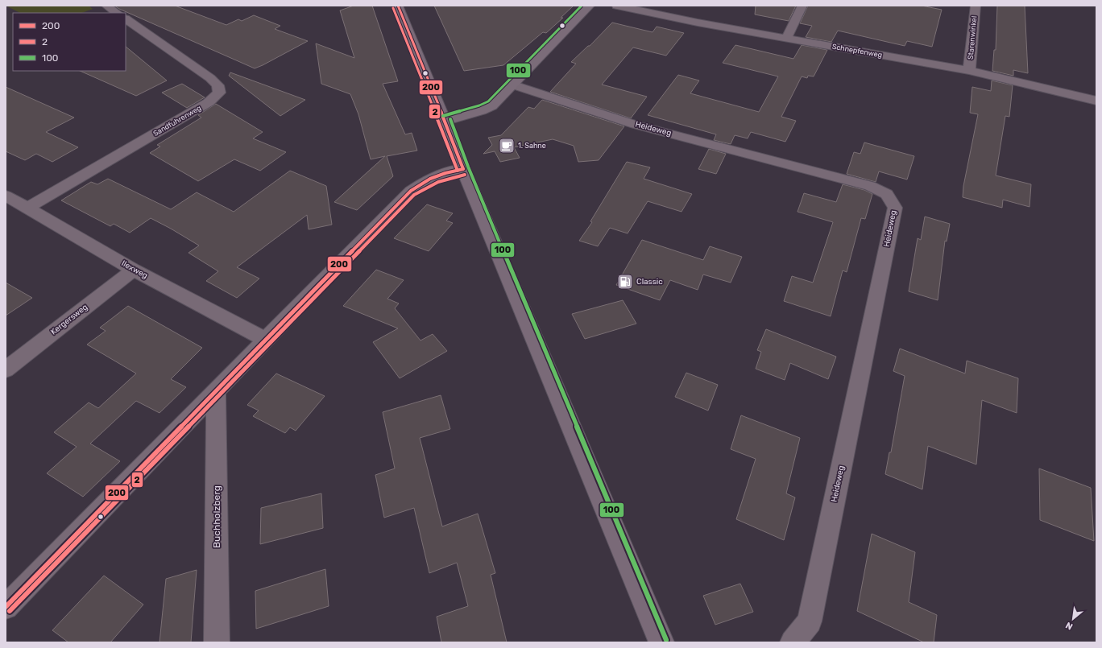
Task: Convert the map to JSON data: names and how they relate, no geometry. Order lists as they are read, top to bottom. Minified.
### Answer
{"streets":{"street":["Starenwinkel","Schnepfenweg","Sandfuhrenweg","Heideweg","Ilexweg","Kergersweg","Buchholzberg"]},"crossings":[["Starenwinkel","Schnepfenweg"],["Sandfuhrenweg","Ilexweg"],["Ilexweg","Kergersweg"]],"places":{"cafe":["1. Sahne"],"fuel station":["Classic"]},"lines":["transit line 200","transit line 100","transit line 2"],"legend":["200","2","100"],"north":"bottom left"}
